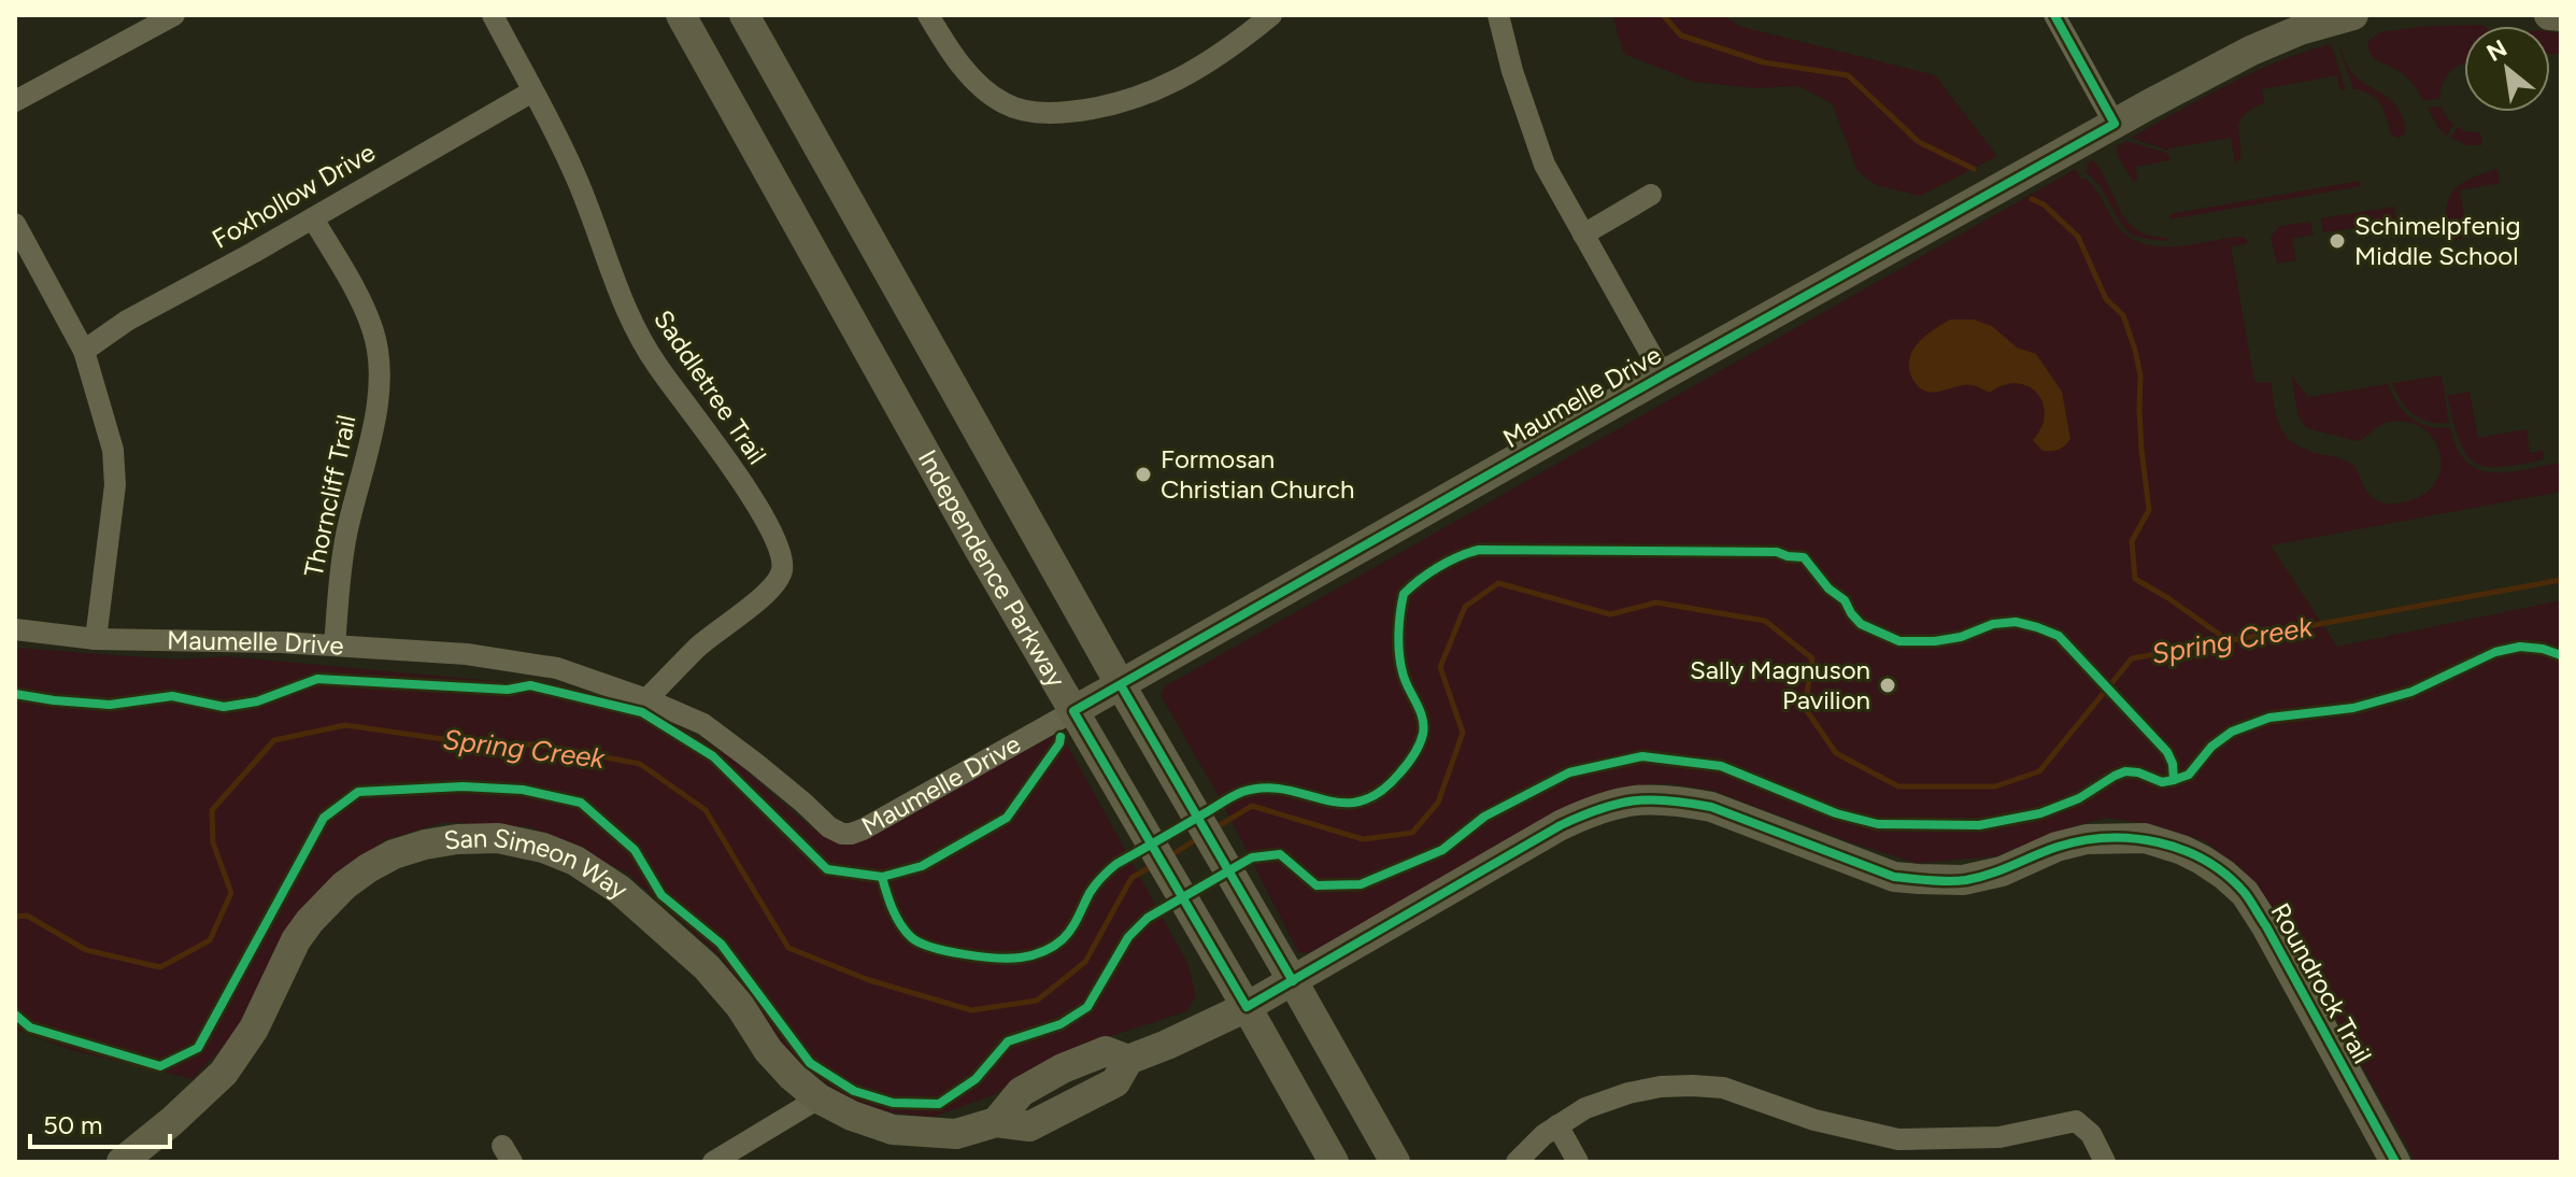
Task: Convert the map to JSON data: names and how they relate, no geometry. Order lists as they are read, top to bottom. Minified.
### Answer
{"streets":{"street":["Foxhollow Drive","Saddletree Trail","Maumelle Drive","Thorncliff Trail","Independence Parkway","San Simeon Way","Roundrock Trail"]},"crossings":[["Foxhollow Drive","Saddletree Trail"],["Foxhollow Drive","Thorncliff Trail"],["Saddletree Trail","Maumelle Drive"],["Maumelle Drive","Thorncliff Trail"],["Maumelle Drive","Independence Parkway"],["Independence Parkway","San Simeon Way"],["San Simeon Way","Roundrock Trail"]],"water":["Spring Creek"],"places":["Schimelpfenig Middle School","Formosan Christian Church","Sally Magnuson Pavilion"],"scale_bar":"50 m","north":"top left"}
